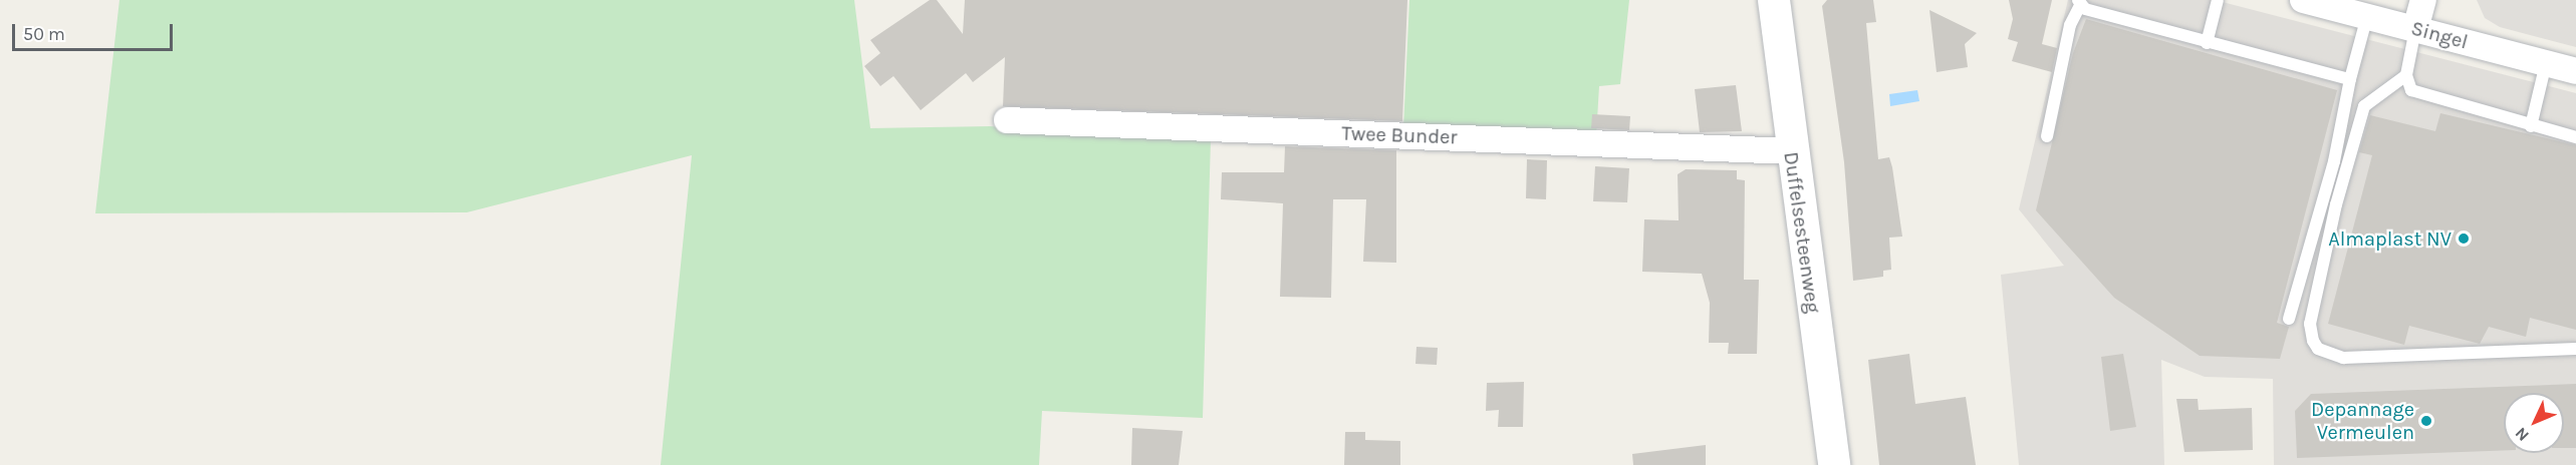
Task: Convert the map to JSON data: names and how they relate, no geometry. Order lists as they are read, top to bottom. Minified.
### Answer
{"streets":{"street":["Singel","Twee Bunder","Duffelsesteenweg"]},"crossings":[["Twee Bunder","Duffelsesteenweg"]],"places":["Almaplast NV","Depannage Vermeulen"],"scale_bar":"50 m","north":"bottom left"}
